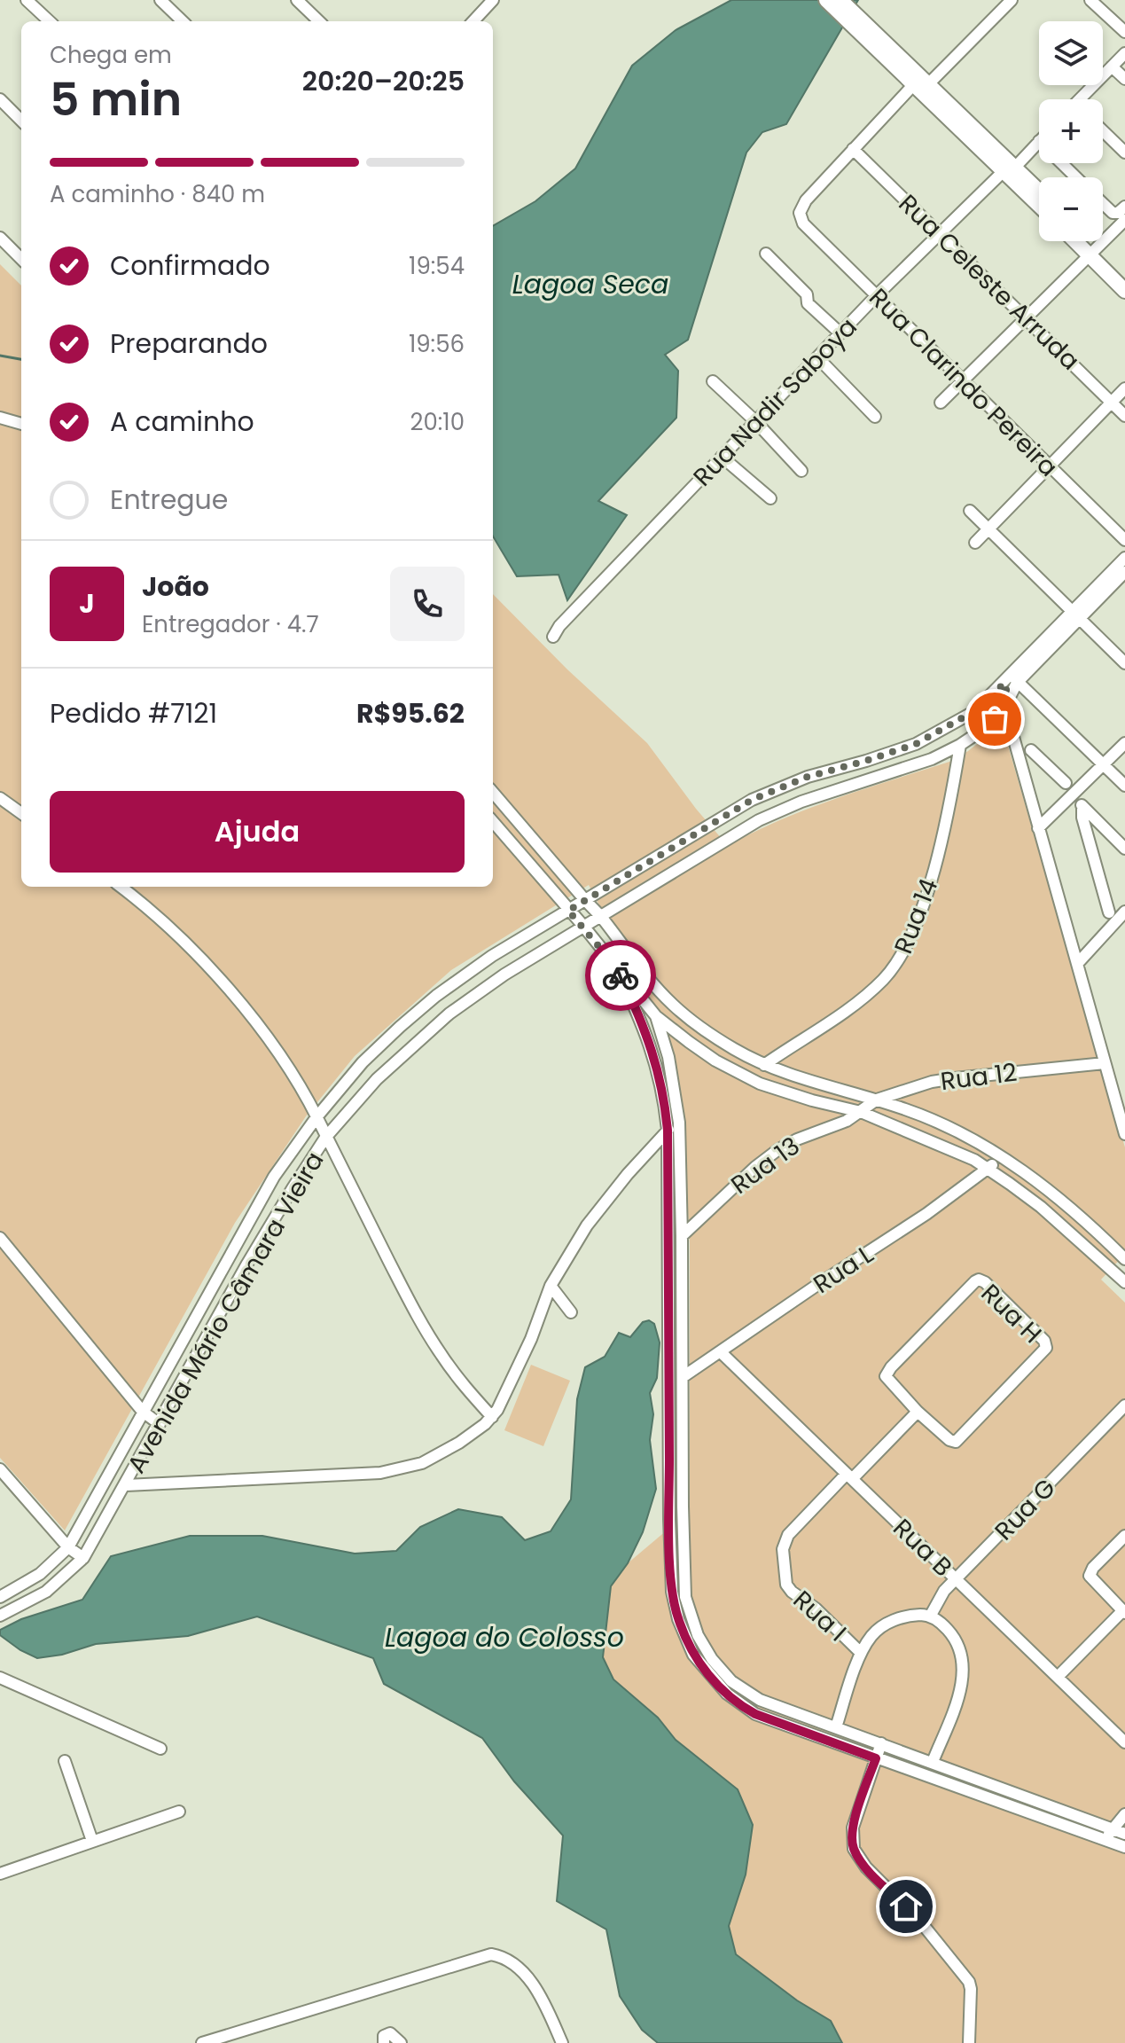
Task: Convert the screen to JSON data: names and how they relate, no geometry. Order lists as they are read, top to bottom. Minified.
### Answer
{"streets":{"street":["Rua Celeste Arruda","Rua Clarindo Pereira","Rua Nadir Saboya","Rua 14","Rua 12","Rua 13","Rua L","Avenida Mário Câmara Vieira","Rua H","Rua G","Rua B","Rua I"]},"crossings":[["Rua Celeste Arruda","Rua Clarindo Pereira"],["Rua Celeste Arruda","Rua Nadir Saboya"],["Rua Clarindo Pereira","Rua Nadir Saboya"],["Rua 14","Avenida Mário Câmara Vieira"],["Rua 12","Rua 13"],["Rua L","Rua B"],["Rua G","Rua B"],["Rua G","Rua I"],["Rua B","Rua I"]],"water":["Lagoa Seca","Lagoa do Colosso"],"page":{"map_buttons":["+","−"],"heading":["5 min","Chega em","20:20–20:25"],"panel":["João","Entregador · 4.7","Pedido #7121","R$95.62"],"bar":"A caminho · 840 m","list":[["Confirmado","19:54"],["Preparando","19:56"],["A caminho","20:10"],"Entregue"],"round":"J","buttons":"Ajuda"}}
